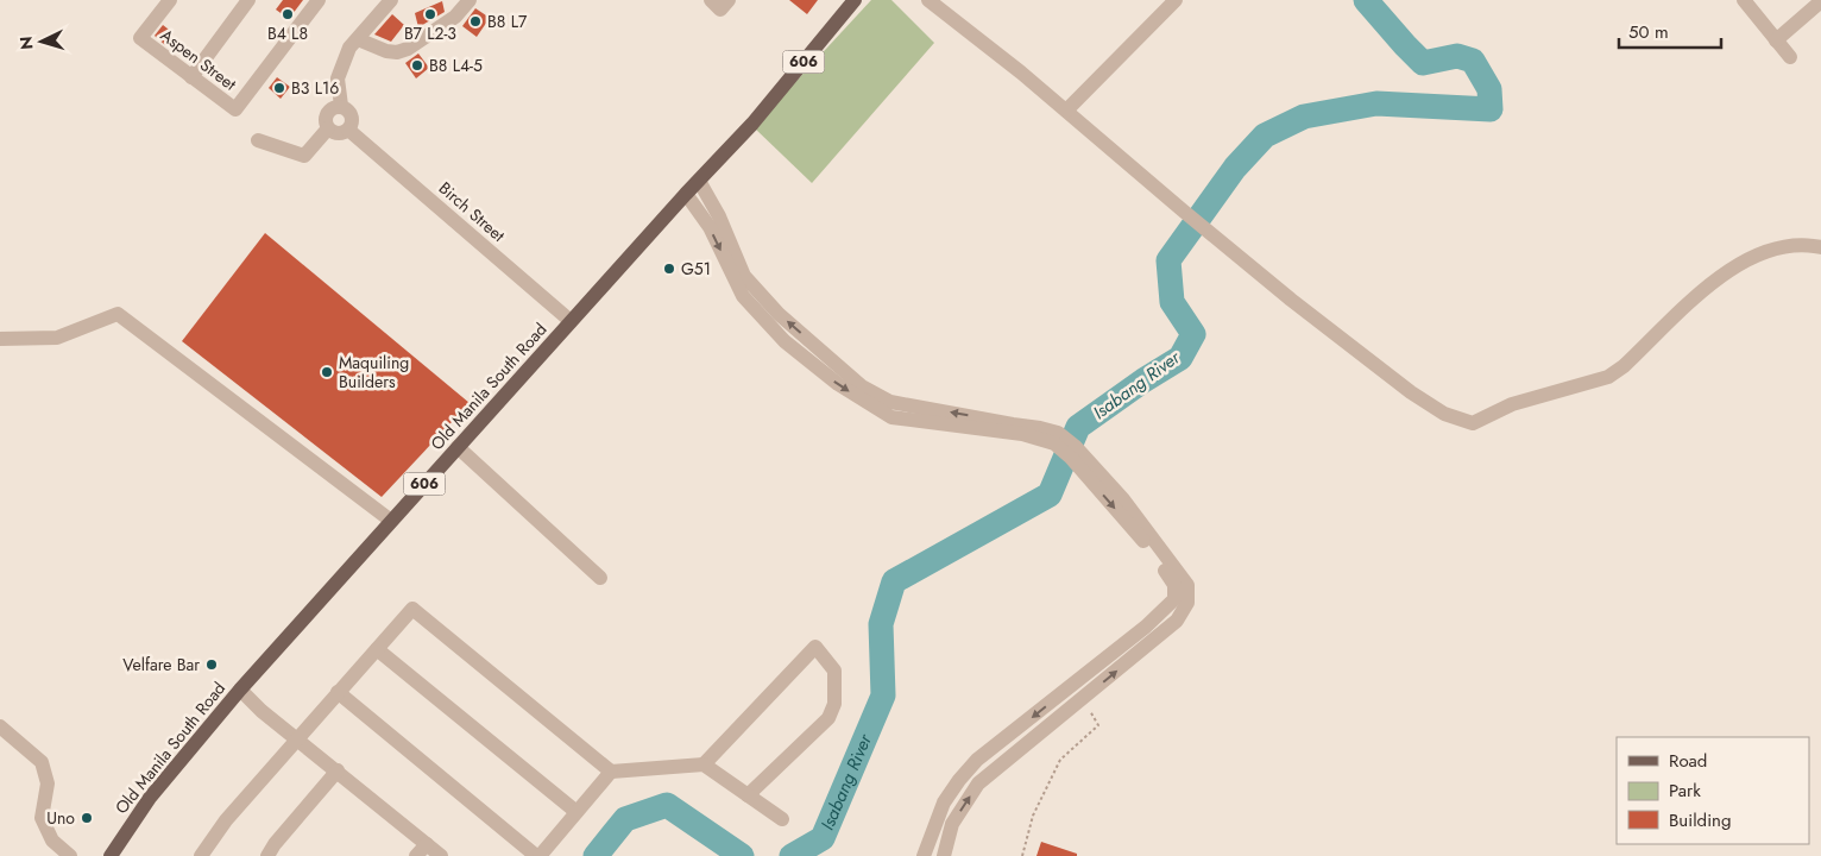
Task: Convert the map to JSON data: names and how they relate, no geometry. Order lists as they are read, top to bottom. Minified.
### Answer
{"streets":{"main road":["606","Old Manila South Road"],"street":["Aspen Street","Birch Street"]},"crossings":[["Birch Street","Old Manila South Road"]],"water":["Isabang River"],"places":["B4 L8","B7 L2-3","B8 L7","B8 L4-5","B3 L16","G51","Maquiling Builders","Velfare Bar","Uno"],"legend":["Road","Park","Building"],"scale_bar":"50 m","north":"left"}
